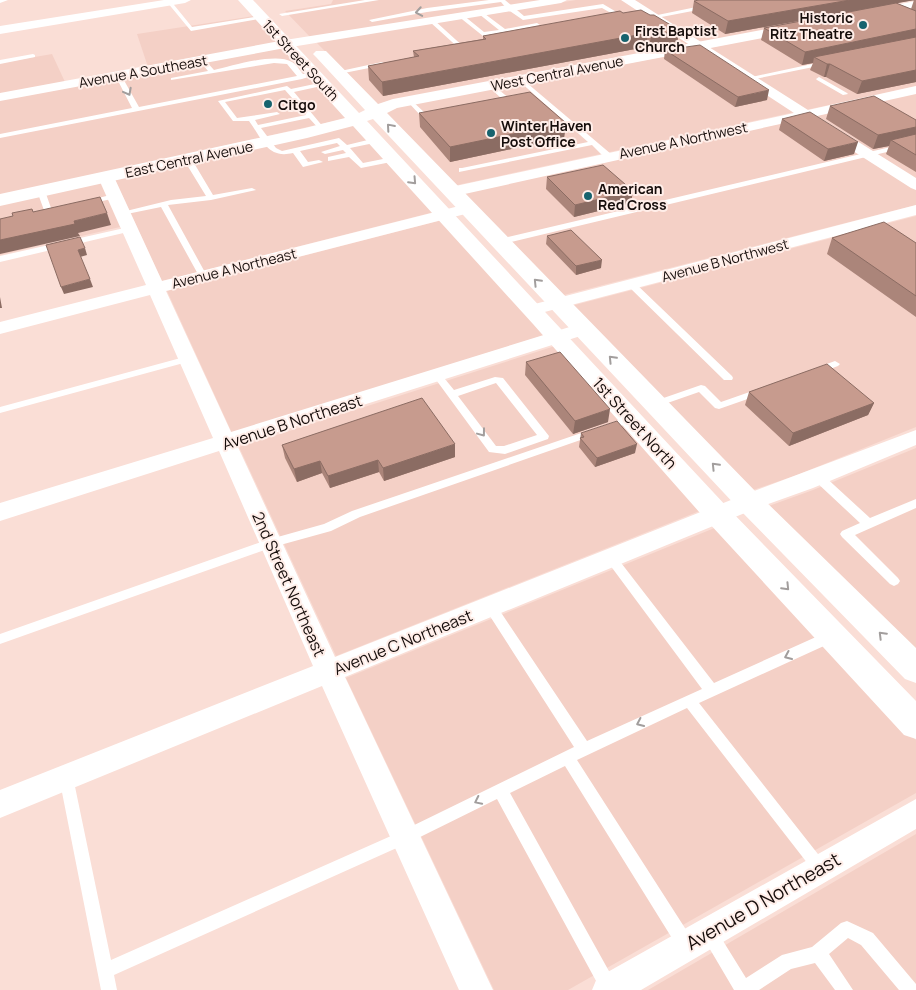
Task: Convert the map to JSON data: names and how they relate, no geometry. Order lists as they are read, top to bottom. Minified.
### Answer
{"streets":{"main road":["1st Street South","West Central Avenue","East Central Avenue","1st Street North"],"street":["Avenue A Southeast","Avenue A Northwest","Avenue B Northwest","Avenue A Northeast","Avenue B Northeast","2nd Street Northeast","Avenue C Northeast","Avenue D Northeast"]},"crossings":[["1st Street South","Avenue A Southeast"],["1st Street South","West Central Avenue"],["1st Street South","East Central Avenue"],["1st Street South","1st Street North"],["West Central Avenue","East Central Avenue"],["West Central Avenue","1st Street North"],["Avenue A Northwest","1st Street North"],["East Central Avenue","1st Street North"],["East Central Avenue","2nd Street Northeast"],["Avenue B Northwest","1st Street North"],["Avenue A Northeast","1st Street North"],["Avenue A Northeast","2nd Street Northeast"],["Avenue B Northeast","1st Street North"],["Avenue B Northeast","2nd Street Northeast"],["1st Street North","Avenue C Northeast"],["2nd Street Northeast","Avenue C Northeast"]],"places":["Historic Ritz Theatre","First Baptist Church","Citgo","Winter Haven Post Office","American Red Cross"]}
